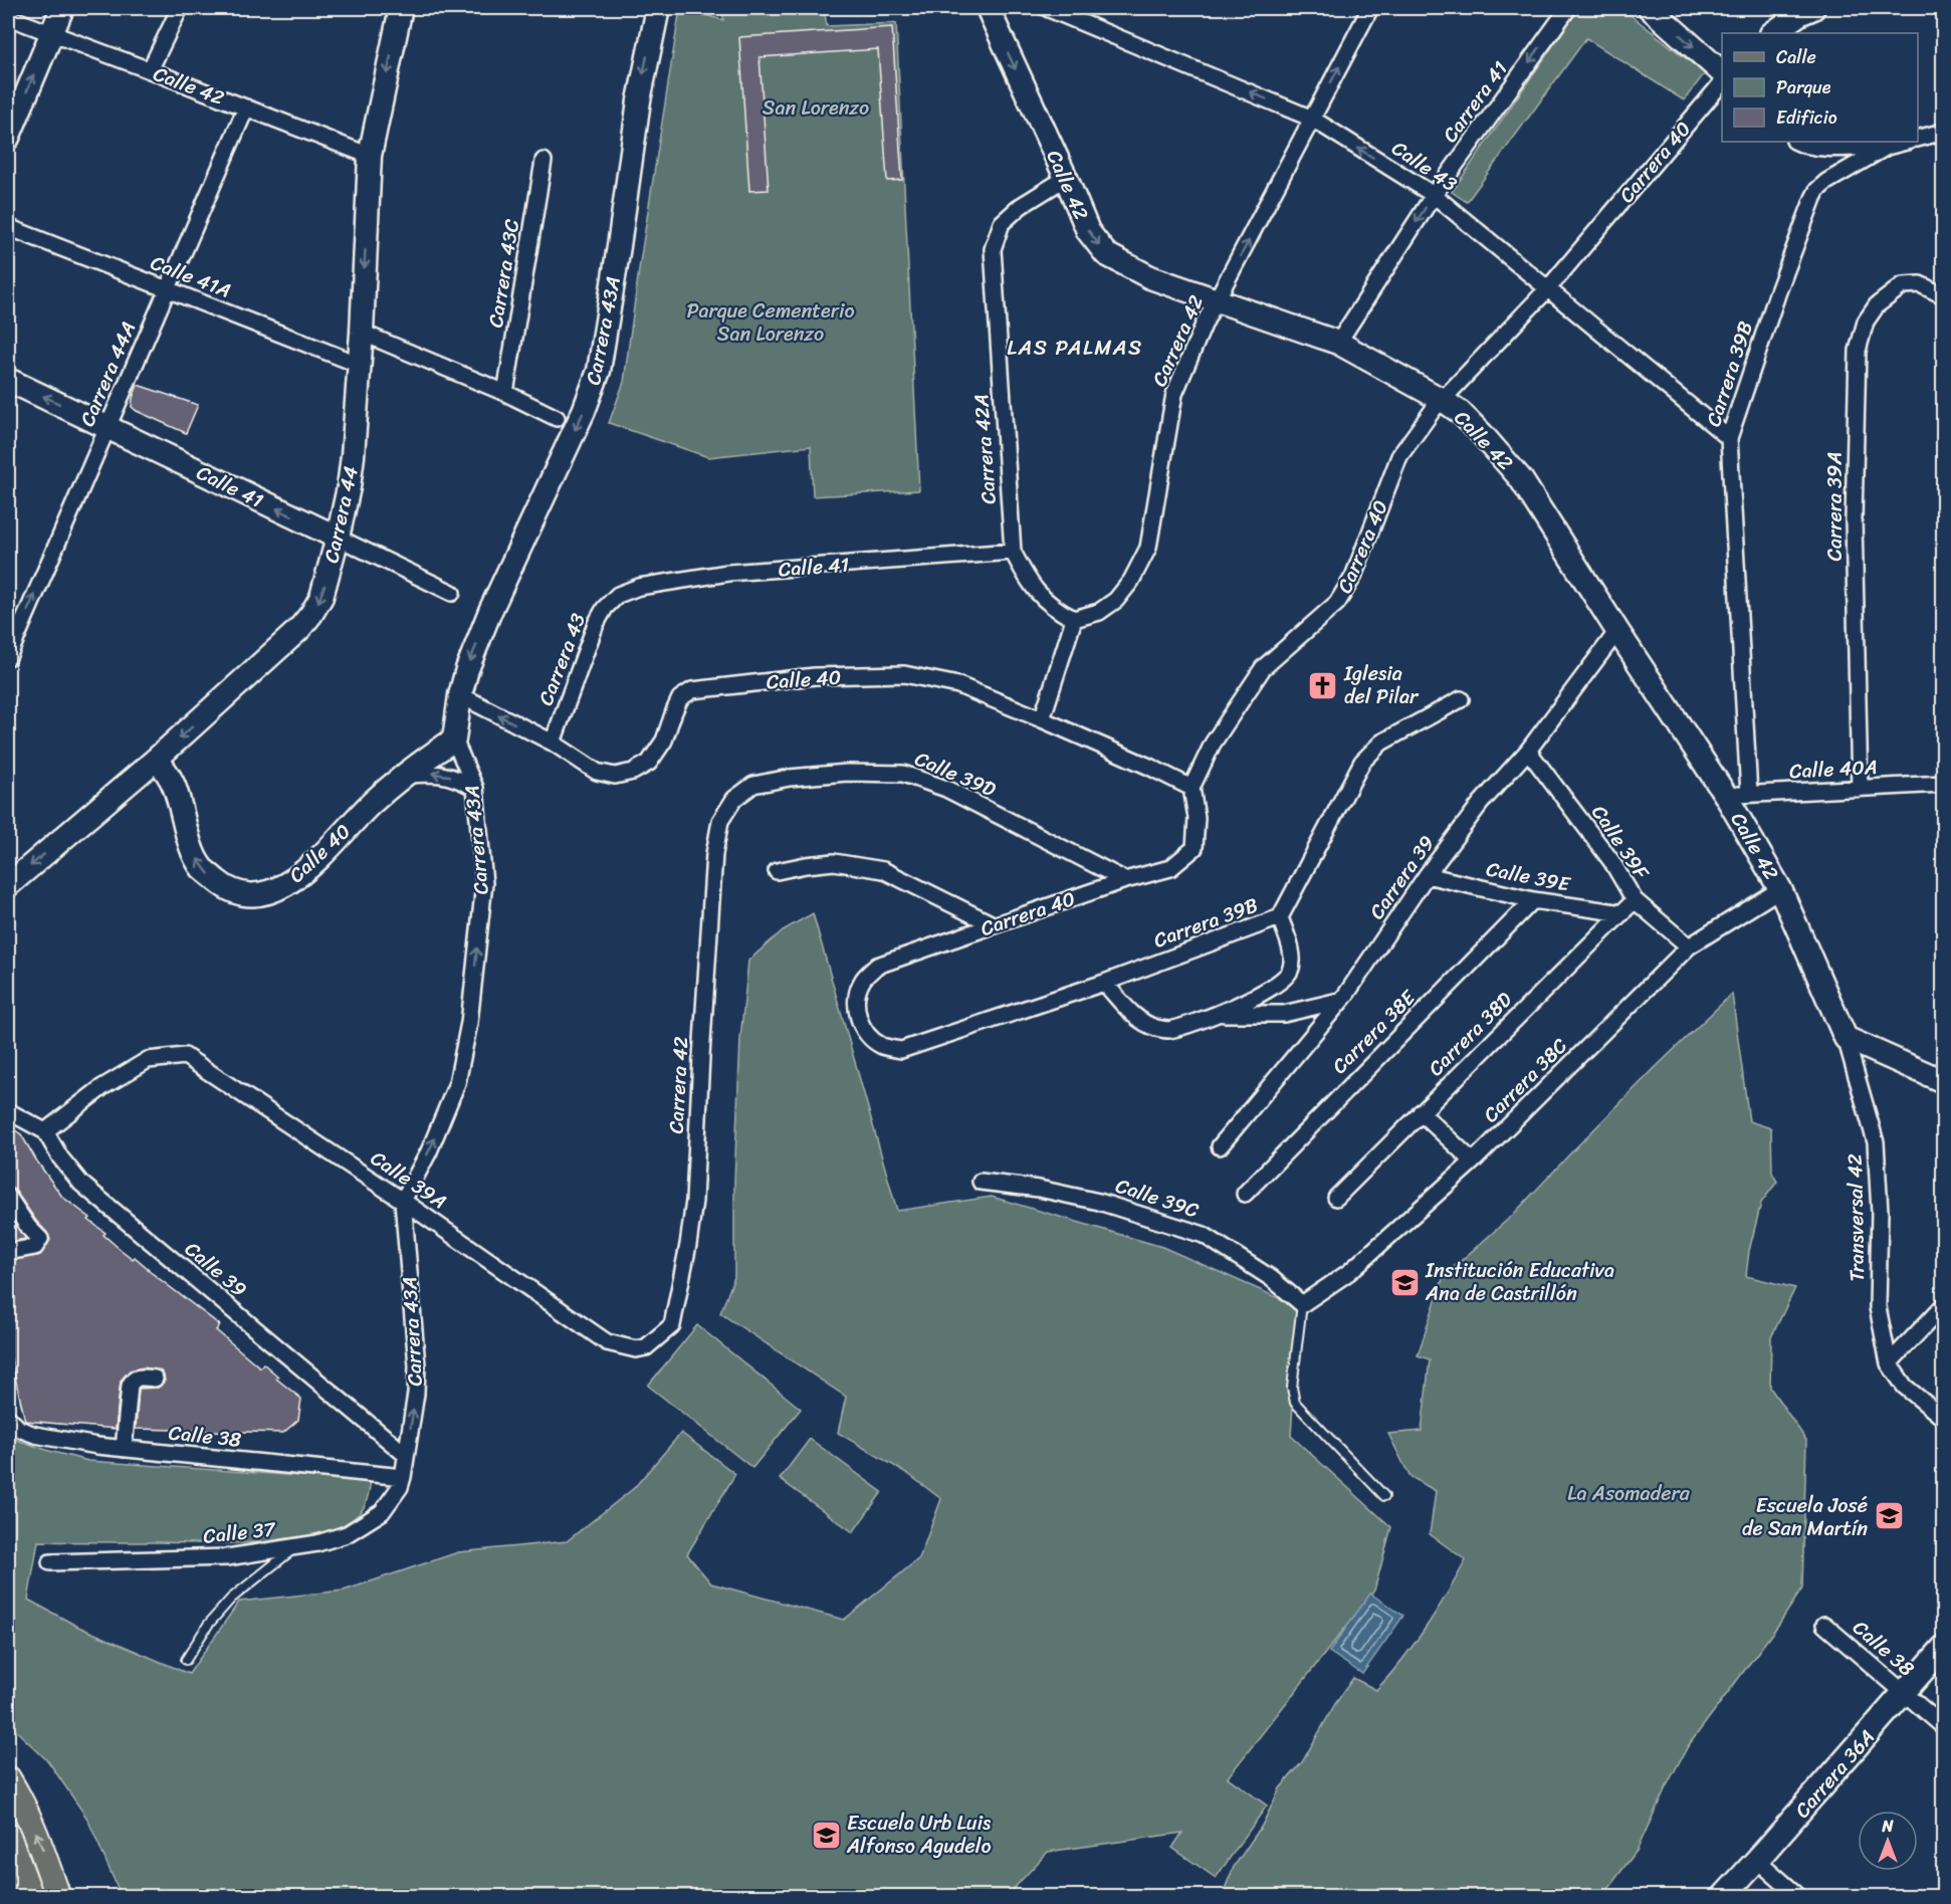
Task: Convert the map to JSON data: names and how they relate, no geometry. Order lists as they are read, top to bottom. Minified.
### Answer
{"streets":{"street":["Calle 42","Carrera 41","Carrera 40","Calle 43","Carrera 43C","Calle 41A","Carrera 43A","Carrera 42","Carrera 44A","Carrera 39B","Carrera 42A","Calle 41","Carrera 39A","Carrera 44","Carrera 43","Calle 40","Calle 40A","Calle 39D","Calle 39F","Calle 39E","Carrera 39","Carrera 38E","Carrera 38D","Carrera 38C","Calle 39A","Calle 39C","Transversal 42","Calle 39","Calle 38","Calle 37","Carrera 36A"]},"crossings":[["Calle 42","Carrera 41"],["Calle 42","Carrera 40"],["Calle 42","Carrera 42"],["Calle 42","Carrera 44A"],["Calle 42","Carrera 39B"],["Calle 42","Carrera 42A"],["Calle 42","Carrera 44"],["Calle 42","Calle 40A"],["Calle 42","Carrera 39"],["Calle 42","Carrera 38C"],["Calle 42","Transversal 42"],["Carrera 41","Calle 43"],["Carrera 40","Calle 43"],["Carrera 40","Carrera 39B"],["Carrera 40","Calle 40"],["Carrera 40","Calle 39D"],["Calle 43","Carrera 42"],["Calle 43","Carrera 39B"],["Calle 41A","Carrera 44A"],["Calle 41A","Carrera 44"],["Carrera 43A","Calle 40"],["Carrera 43A","Calle 39A"],["Carrera 43A","Calle 39"],["Carrera 43A","Calle 38"],["Carrera 43A","Calle 37"],["Carrera 42","Carrera 42A"],["Carrera 42","Calle 39D"],["Carrera 42","Calle 39A"],["Carrera 44A","Calle 41"],["Carrera 39B","Calle 40A"],["Carrera 42A","Calle 41"],["Calle 41","Carrera 44"],["Calle 41","Carrera 43"],["Carrera 39A","Calle 40A"],["Carrera 44","Calle 40"],["Carrera 43","Calle 40"],["Calle 39F","Carrera 39"],["Calle 39F","Carrera 38D"],["Calle 39F","Carrera 38C"],["Calle 39E","Carrera 39"],["Calle 39E","Carrera 38E"],["Calle 39E","Carrera 38D"],["Carrera 38C","Calle 39C"],["Calle 39A","Calle 39"],["Calle 38","Calle 37"],["Calle 38","Carrera 36A"]],"one_way":["Carrera 41","Calle 43","Carrera 44A","Calle 41","Carrera 44"],"districts":["LAS PALMAS"],"parks":["San Lorenzo","Parque Cementerio San Lorenzo","La Asomadera"],"places":{"church":["Iglesia del Pilar"],"school or university":["Institución Educativa Ana de Castrillón","Escuela José de San Martín","Escuela Urb Luis Alfonso Agudelo"]},"legend":["Calle","Parque","Edificio"],"north":"top"}
